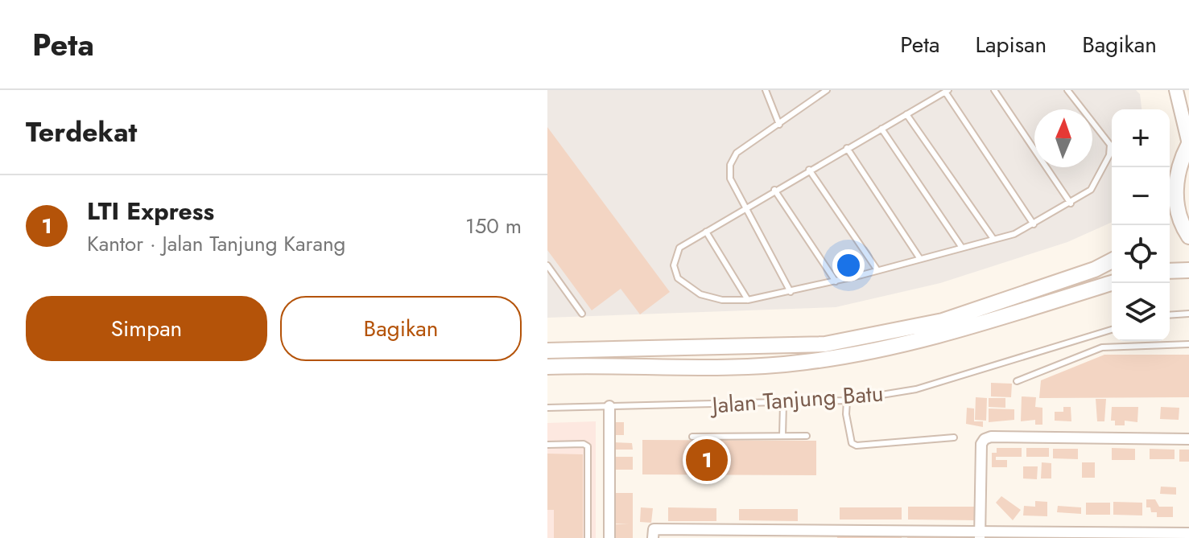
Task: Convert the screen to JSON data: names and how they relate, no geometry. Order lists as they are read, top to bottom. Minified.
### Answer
{"streets":{"lane":["Jalan Tanjung Batu"]},"north":"top","page":{"header":"Peta","nav":["Peta","Lapisan","Bagikan"],"heading":"Terdekat","map_buttons":["+","−"],"list":[{"mark":"1","name":"LTI Express","note":"Kantor · Jalan Tanjung Karang","value":"150 m"}],"buttons":["Simpan","Bagikan"],"pins":"1"}}
